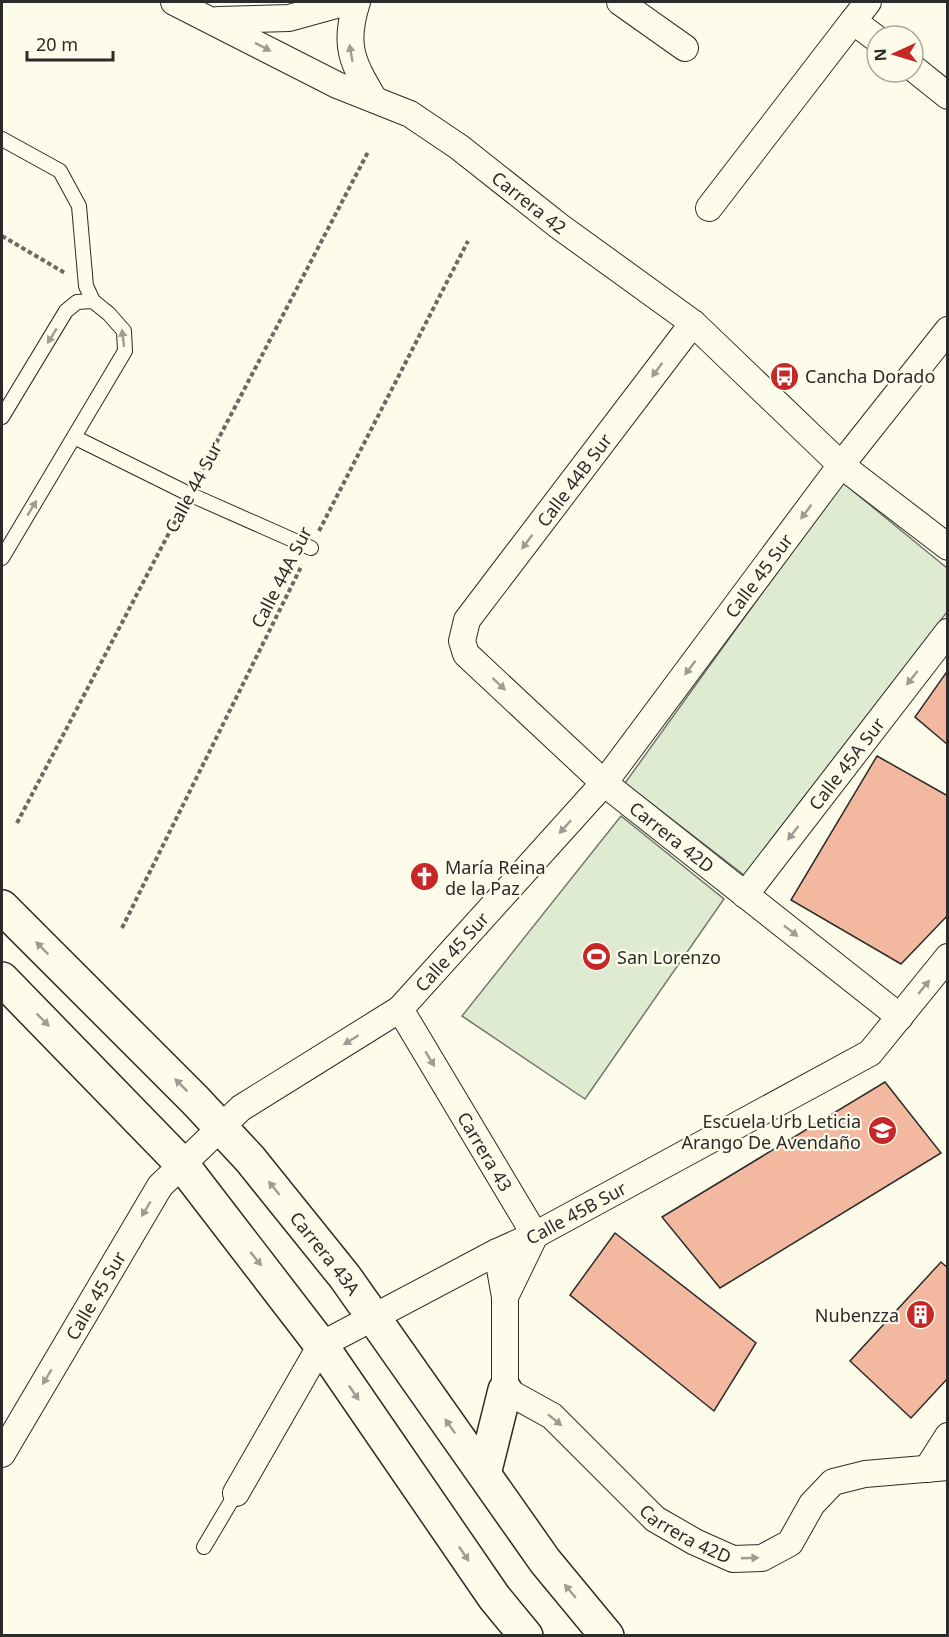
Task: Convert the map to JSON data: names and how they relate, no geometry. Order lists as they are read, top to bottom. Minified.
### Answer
{"streets":{"main road":["Carrera 43A"],"street":["Carrera 42","Calle 44B Sur","Calle 45 Sur","Calle 45A Sur","Carrera 42D","Carrera 43","Calle 45B Sur"],"path":["Calle 44 Sur","Calle 44A Sur"]},"crossings":[["Carrera 42","Calle 44B Sur"],["Carrera 42","Calle 45 Sur"],["Calle 44B Sur","Carrera 42D"],["Calle 45 Sur","Carrera 42D"],["Calle 45 Sur","Carrera 43"],["Calle 45 Sur","Carrera 43A"],["Calle 45A Sur","Carrera 42D"],["Carrera 42D","Calle 45B Sur"],["Carrera 43","Calle 45B Sur"],["Calle 45B Sur","Carrera 43A"]],"one_way":["Calle 44B Sur","Calle 45 Sur","Calle 45A Sur","Carrera 42D","Carrera 43"],"places":{"bus stop":["Cancha Dorado"],"church":["María Reina de la Paz"],"sports":["San Lorenzo"],"school or university":["Escuela Urb Leticia Arango De Avendaño"],"building":["Nubenzza"]},"scale_bar":"20 m","north":"left"}
